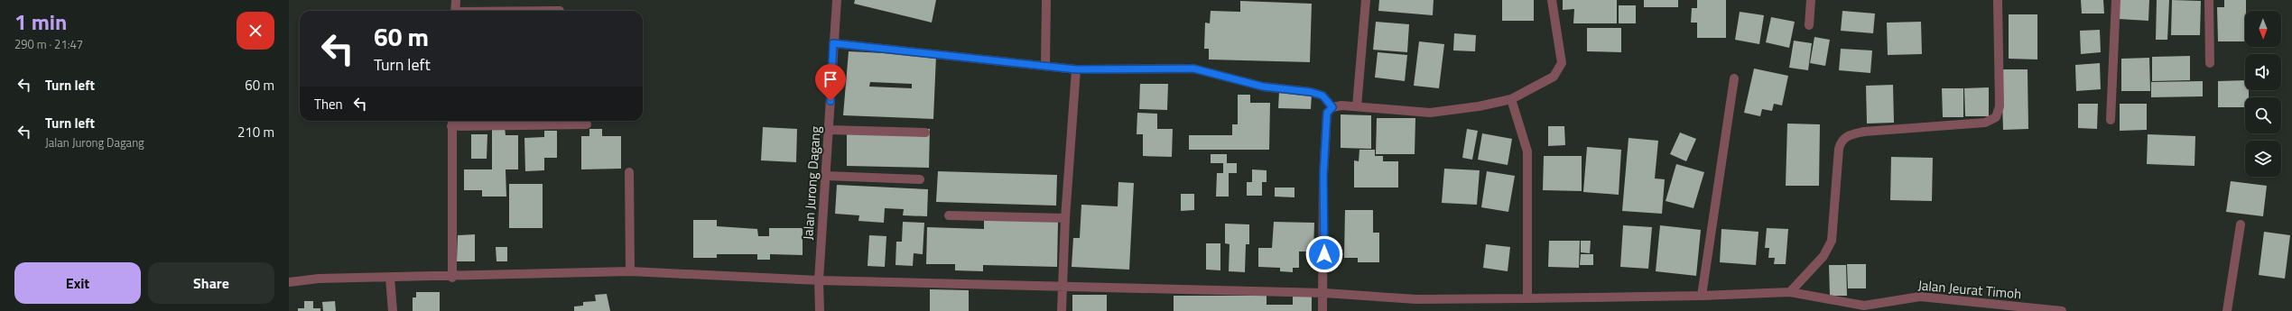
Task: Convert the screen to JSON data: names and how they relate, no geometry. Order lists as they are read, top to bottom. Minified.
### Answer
{"streets":{"street":["Jalan Jurong Dagang","Jalan Jeurat Timoh"]},"crossings":[["Jalan Jurong Dagang","Jalan Jeurat Timoh"]],"north":"bottom","page":{"heading":["1 min","290 m · 21:47"],"turn":["60 m","Turn left"],"list":[{"name":"Turn left","value":"60 m"},{"name":"Turn left","note":"Jalan Jurong Dagang","value":"210 m"}],"then":"Then","buttons":["Exit","Share"]}}
